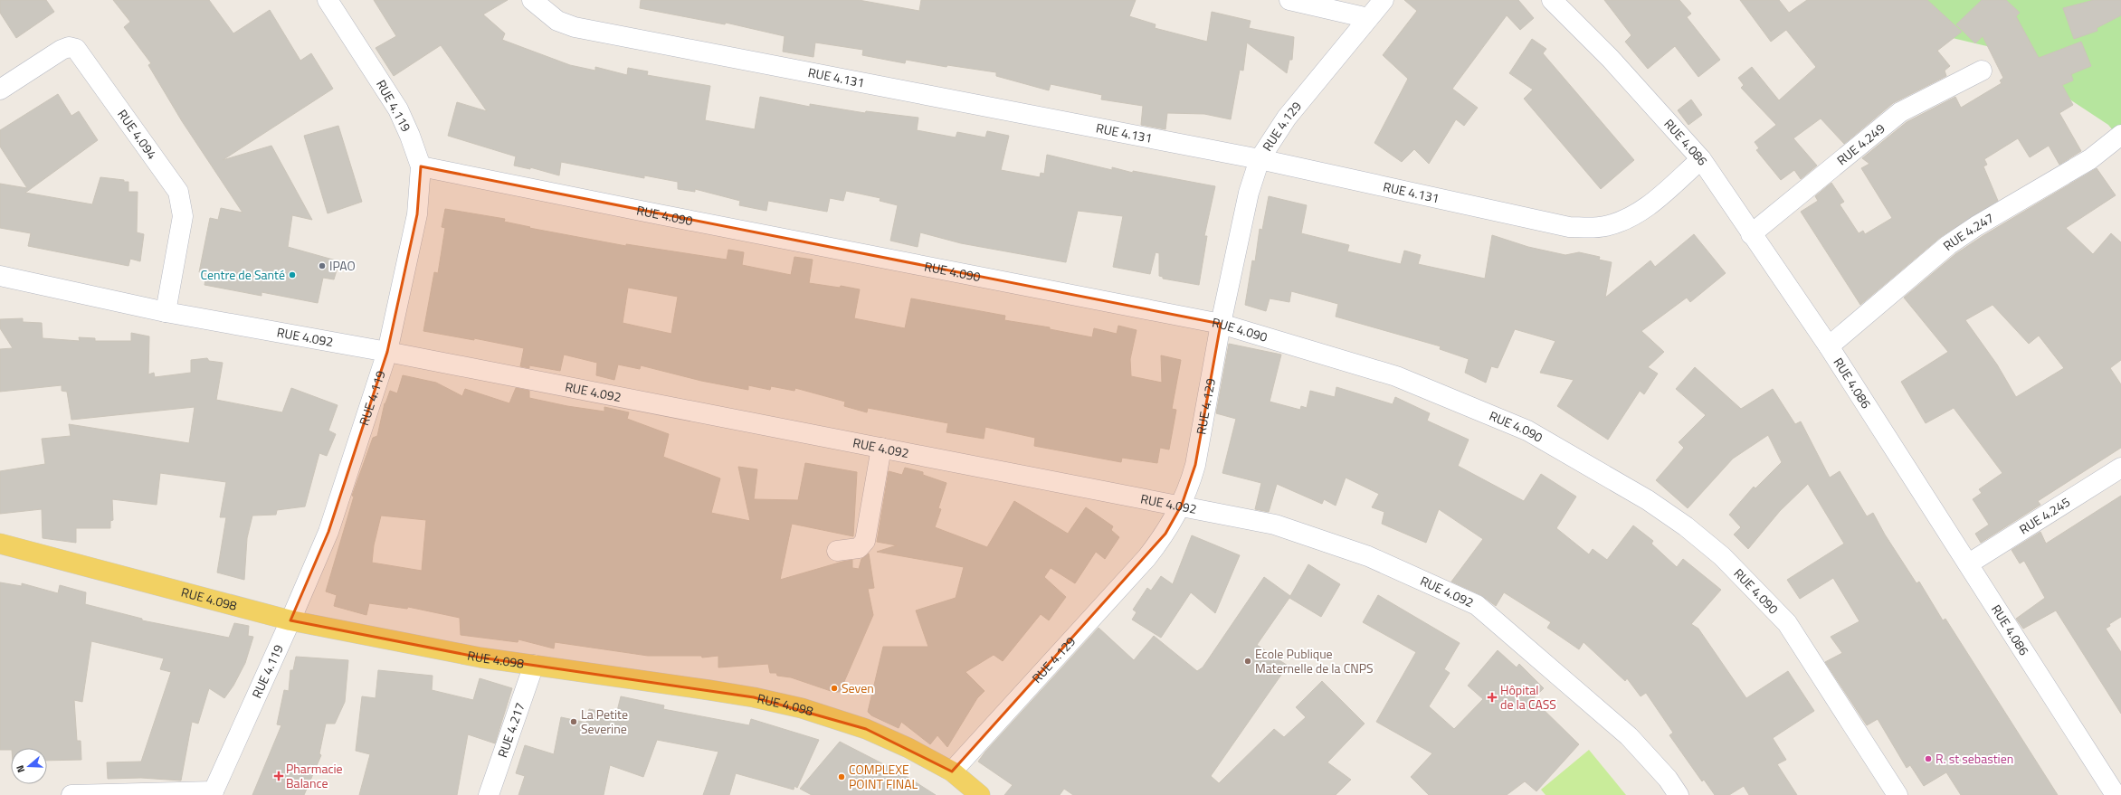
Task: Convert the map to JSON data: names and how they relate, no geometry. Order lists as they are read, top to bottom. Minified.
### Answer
{"streets":{"main road":["RUE 4.098"],"street":["RUE 4.131","RUE 4.119","RUE 4.129","RUE 4.094","RUE 4.086","RUE 4.249","RUE 4.090","RUE 4.247","RUE 4.092","RUE 4.245","RUE 4.217"]},"crossings":[["RUE 4.131","RUE 4.129"],["RUE 4.131","RUE 4.086"],["RUE 4.119","RUE 4.090"],["RUE 4.119","RUE 4.092"],["RUE 4.119","RUE 4.098"],["RUE 4.129","RUE 4.090"],["RUE 4.129","RUE 4.092"],["RUE 4.129","RUE 4.098"],["RUE 4.094","RUE 4.092"],["RUE 4.086","RUE 4.249"],["RUE 4.086","RUE 4.247"],["RUE 4.086","RUE 4.245"],["RUE 4.098","RUE 4.217"]],"places":{"other":["IPAO","Centre de Santé","Ecole Publique Maternelle de la CNPS","Seven","La Petite Severine","R. st sebastien","COMPLEXE POINT FINAL"],"health":["Hôpital de la CASS","Pharmacie Balance"]},"north":"left"}
